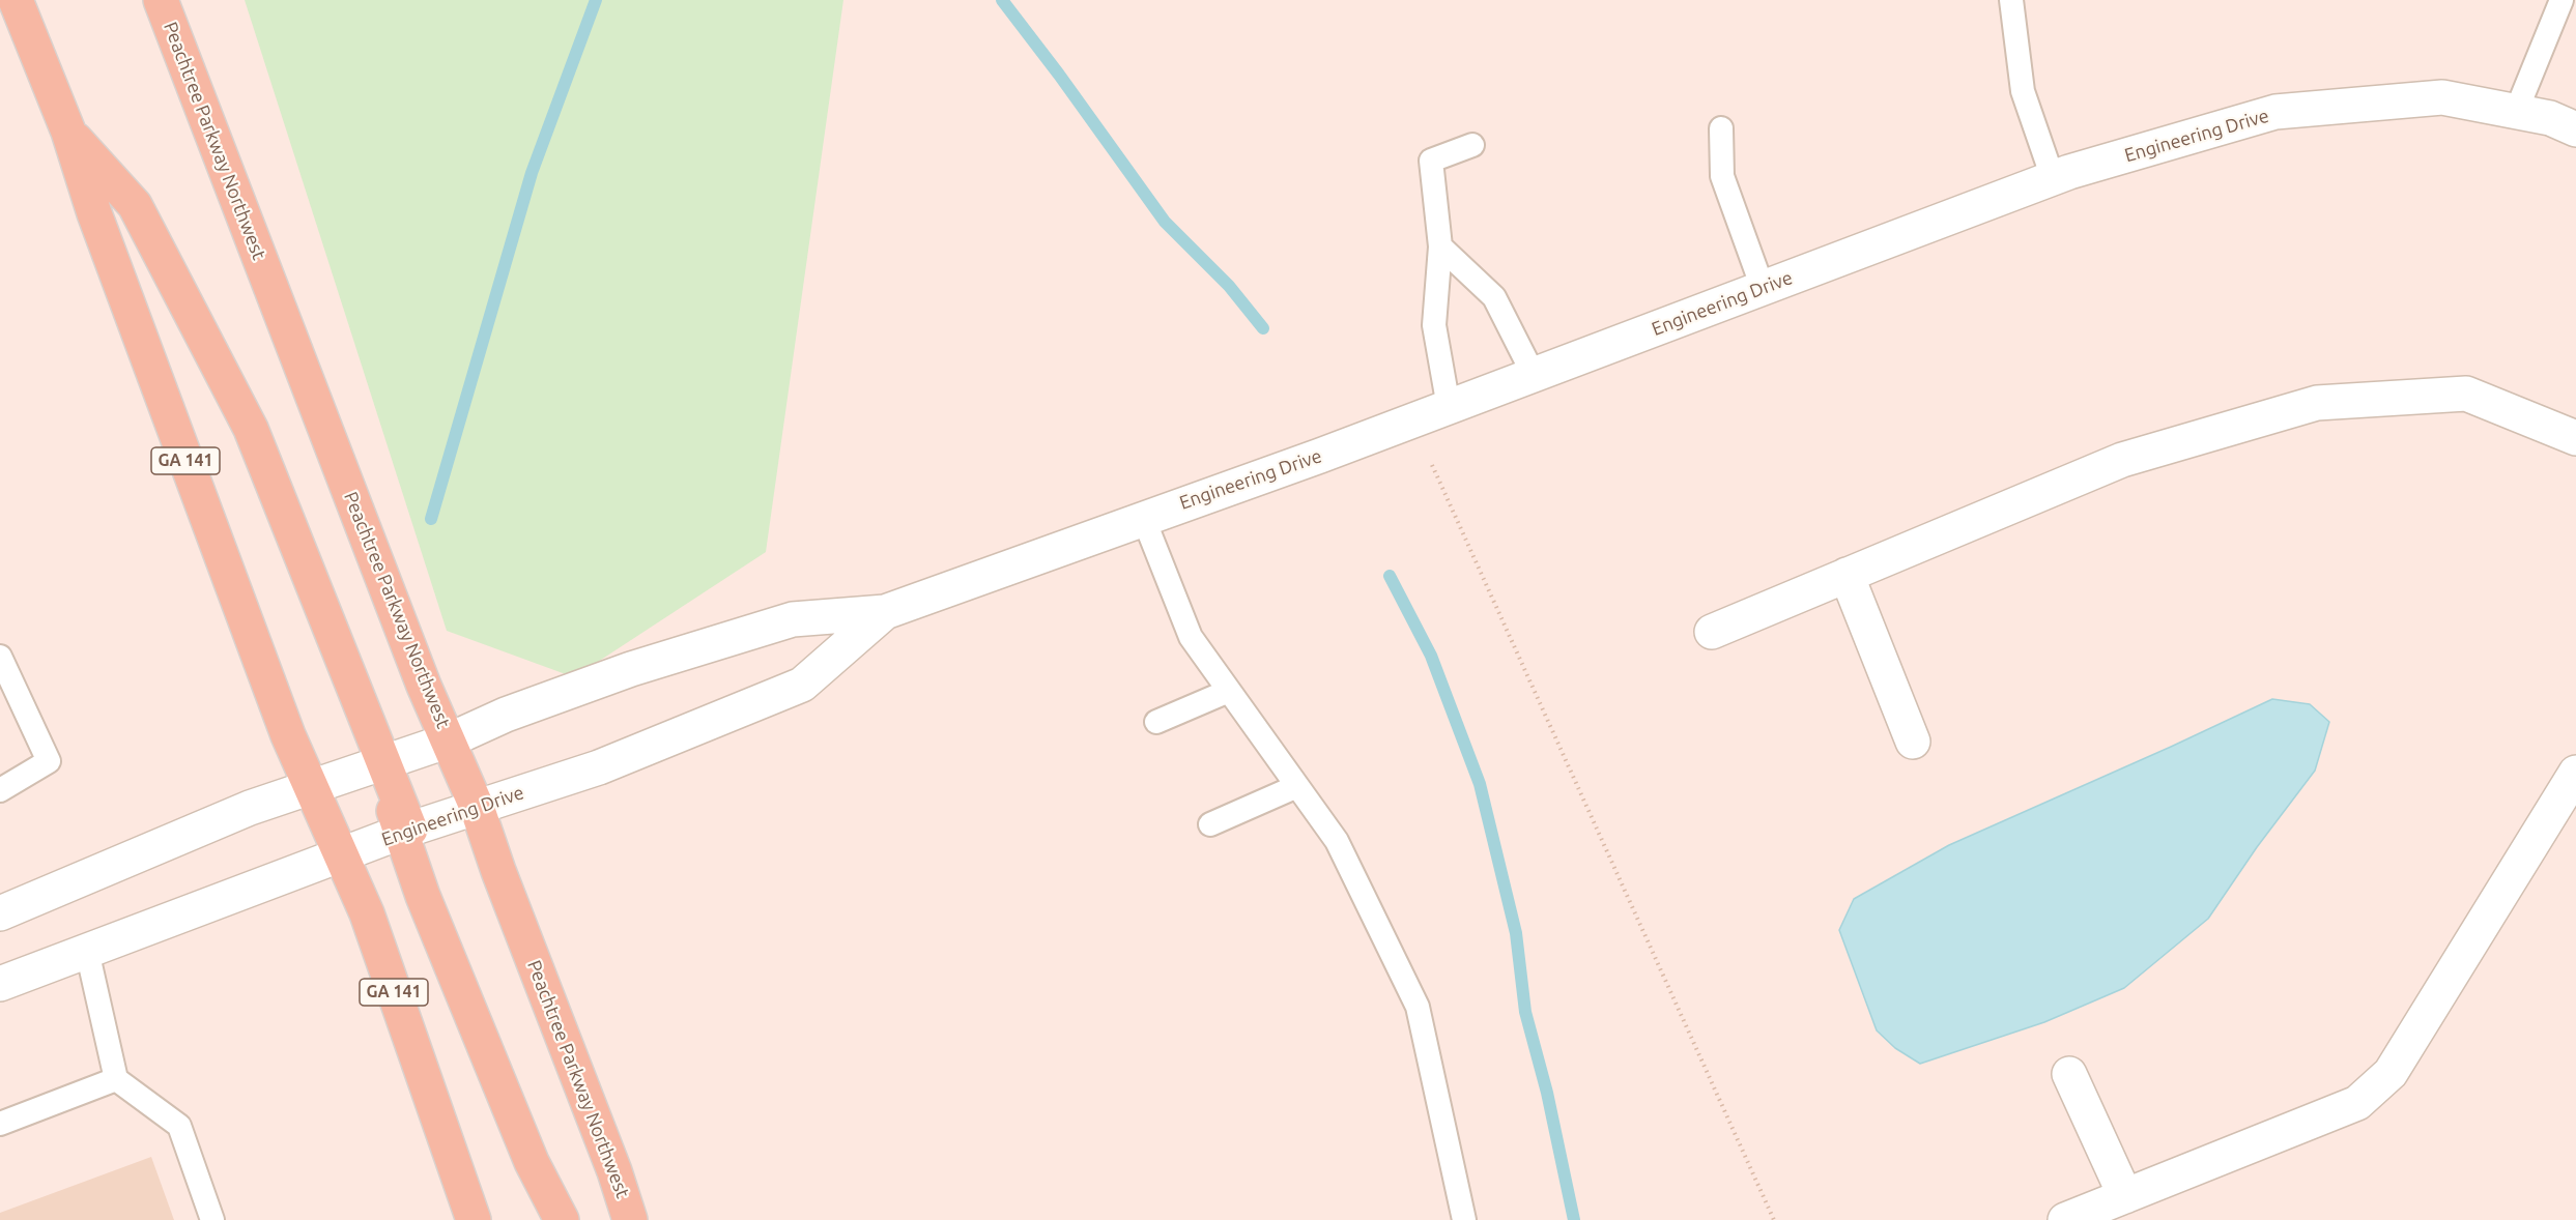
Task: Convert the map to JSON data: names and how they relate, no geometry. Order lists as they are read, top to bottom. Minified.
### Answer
{"streets":{"highway":["Peachtree Parkway Northwest","GA 141"],"street":["Engineering Drive"]},"crossings":[["Engineering Drive","Peachtree Parkway Northwest"],["Engineering Drive","GA 141"]]}
